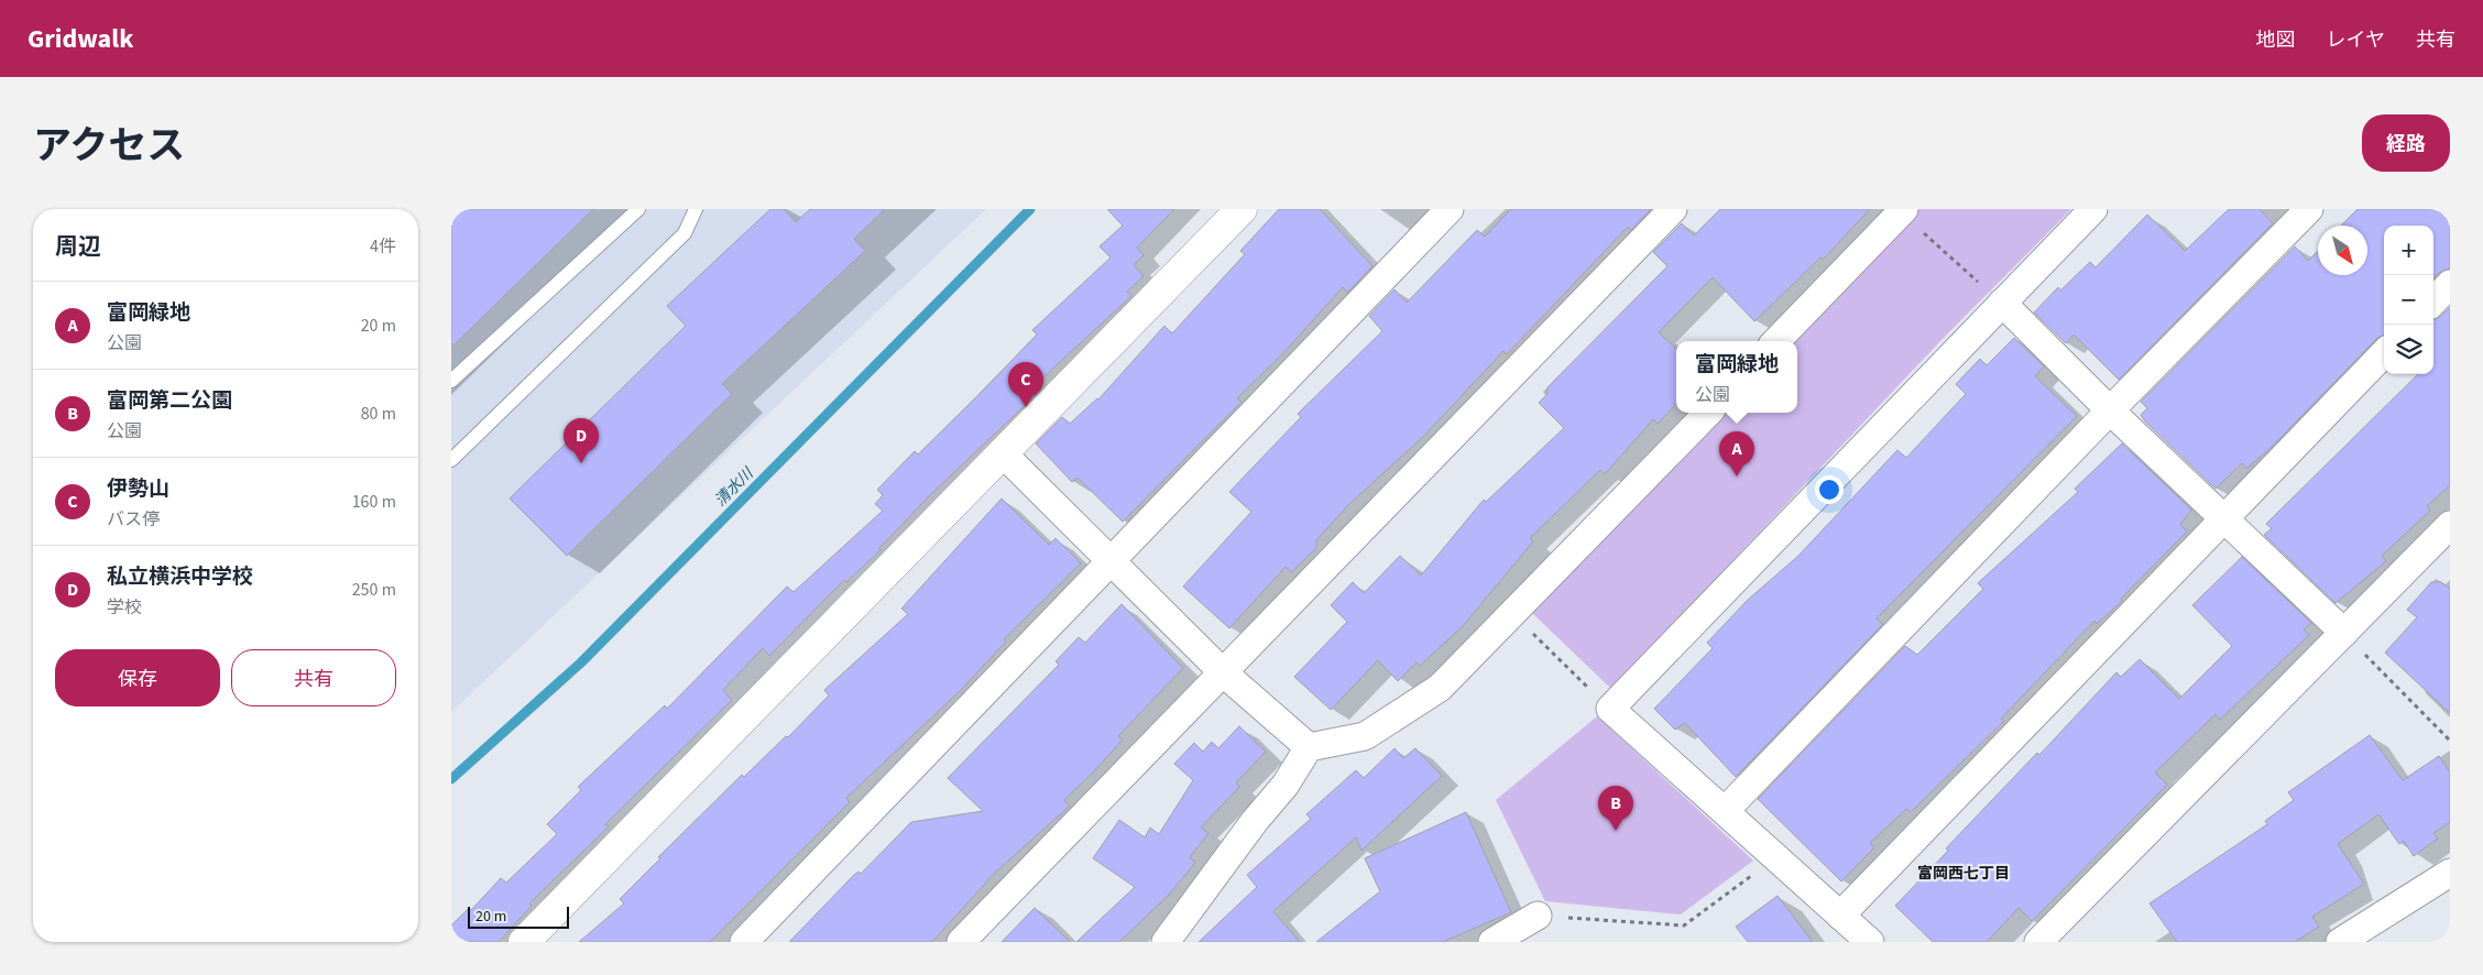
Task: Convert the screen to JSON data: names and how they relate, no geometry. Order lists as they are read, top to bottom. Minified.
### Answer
{"districts":["富岡西七丁目"],"water":["清水川"],"scale_bar":"20 m","north":"bottom right","page":{"header":"Gridwalk","nav":["地図","レイヤ","共有"],"title":"アクセス","buttons":["経路",["保存","共有"]],"heading":["周辺","4件"],"map_buttons":["+","−"],"list":[{"mark":"A","name":"富岡緑地","note":"公園","value":"20 m"},{"mark":"B","name":"富岡第二公園","note":"公園","value":"80 m"},{"mark":"C","name":"伊勢山","note":"バス停","value":"160 m"},{"mark":"D","name":"私立横浜中学校","note":"学校","value":"250 m"}],"popup":["富岡緑地","公園"],"pins":["C","D","A","B"],"scale":"20 m"}}
